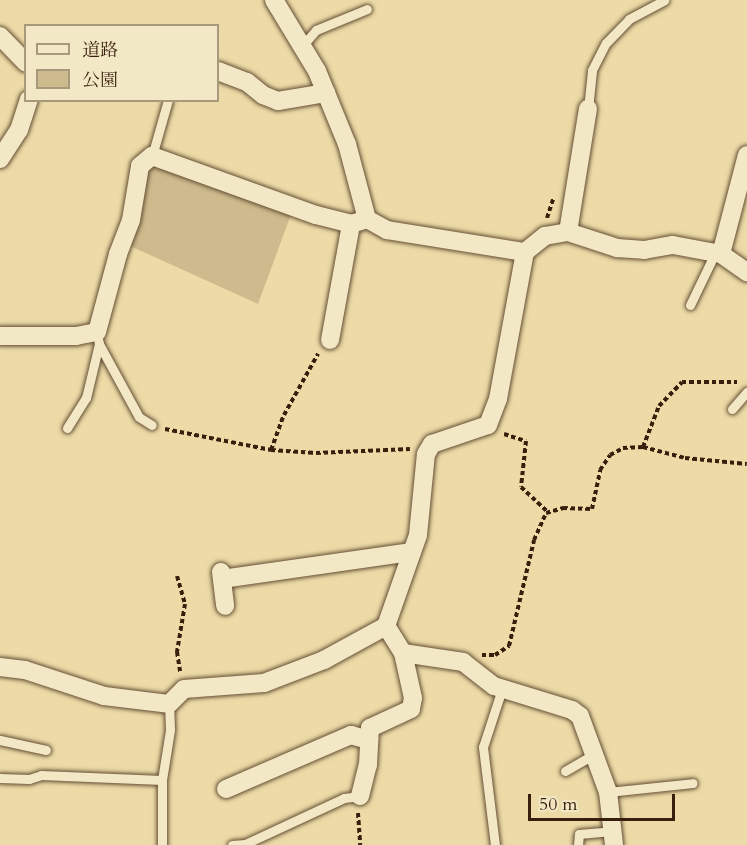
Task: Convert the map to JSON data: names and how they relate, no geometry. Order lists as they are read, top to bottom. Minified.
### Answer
{"legend":["道路","公園"],"scale_bar":"50 m"}
